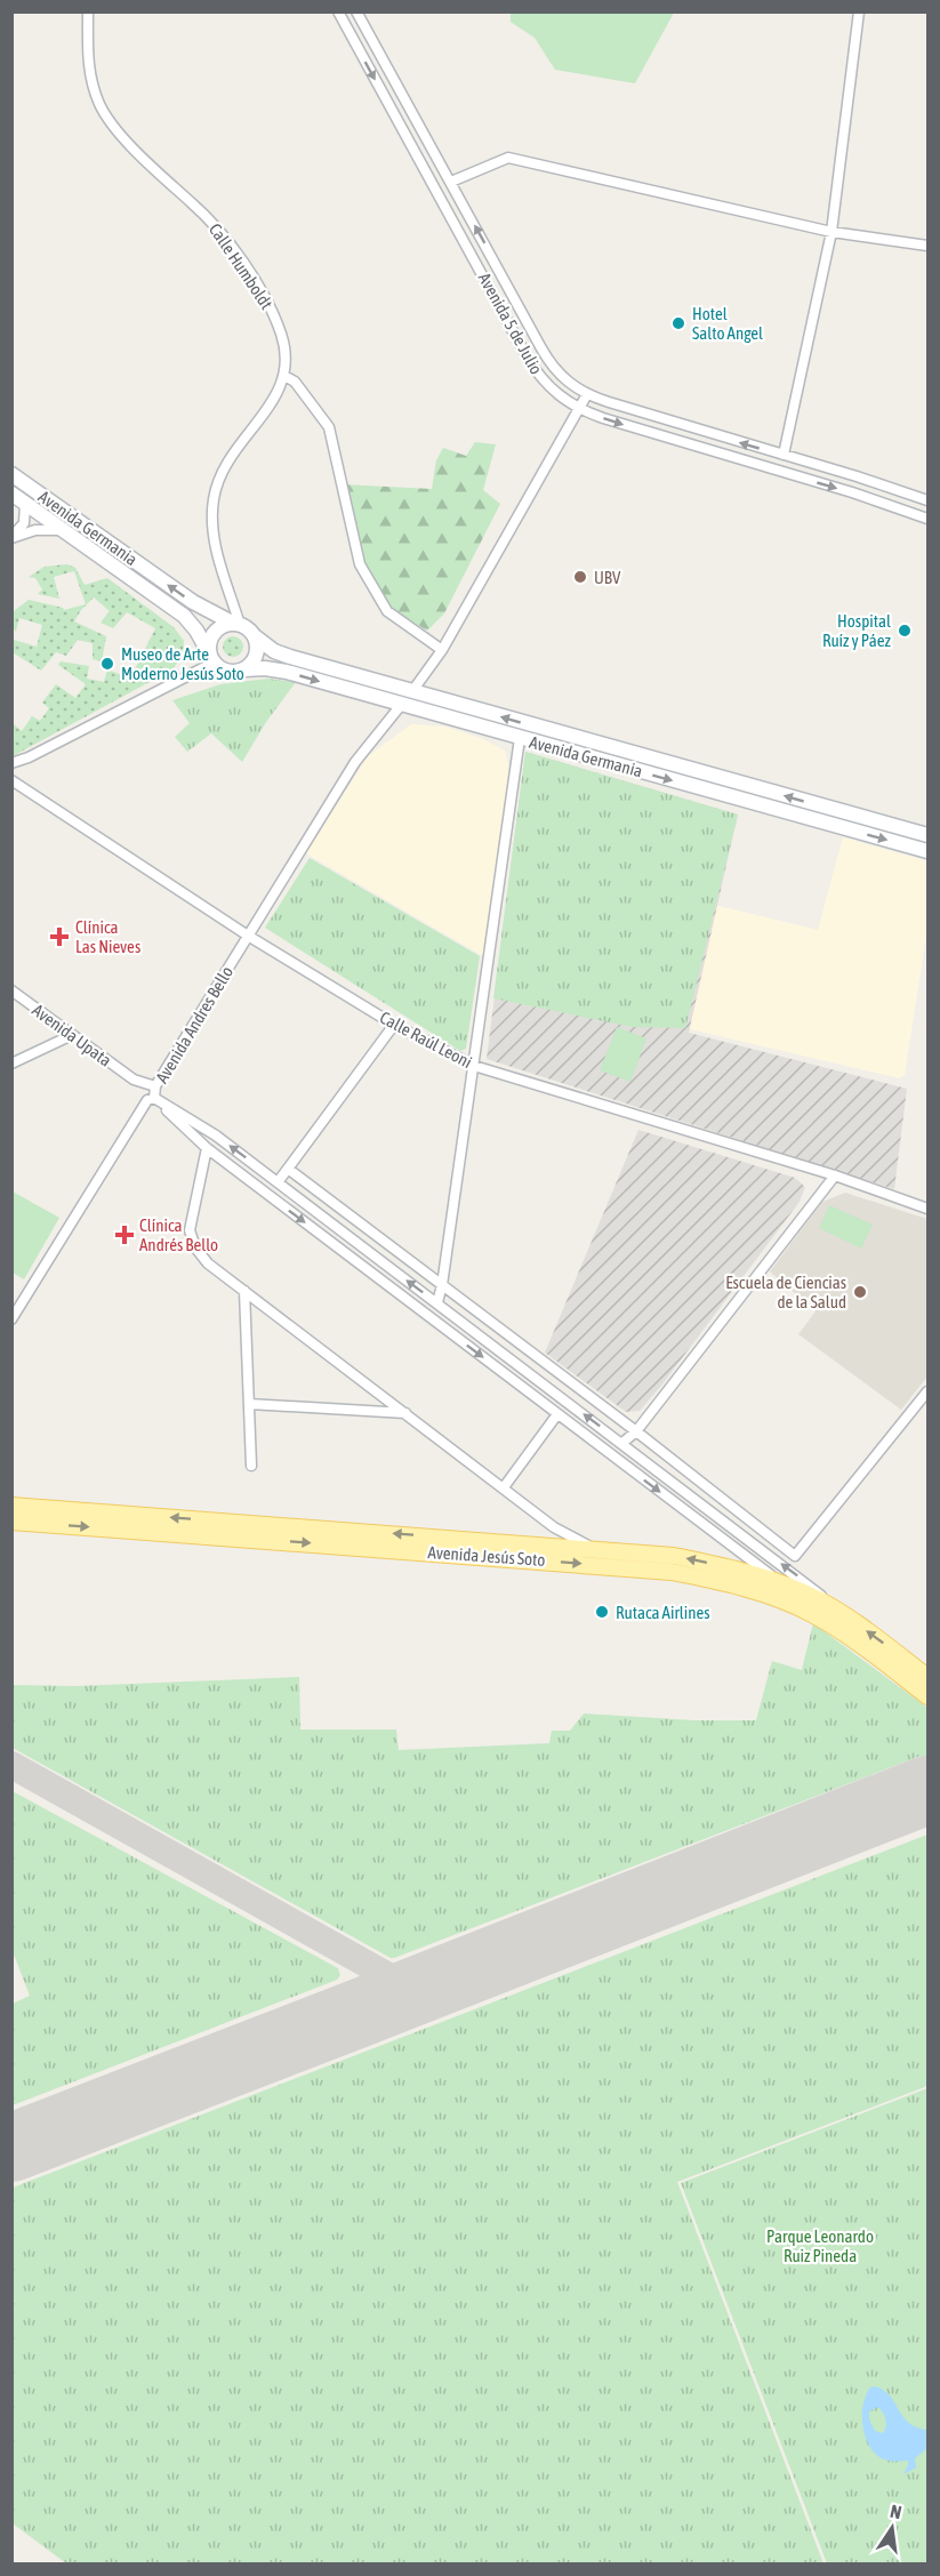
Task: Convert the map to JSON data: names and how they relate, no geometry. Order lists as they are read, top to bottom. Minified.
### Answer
{"streets":{"main road":["Avenida Jesús Soto"],"street":["Calle Humboldt","Avenida 5 de Julio","Avenida Germania","Avenida Andres Bello","Avenida Upata","Calle Raúl Leoni"]},"crossings":[["Avenida Germania","Avenida Andres Bello"],["Avenida Andres Bello","Avenida Upata"],["Avenida Andres Bello","Calle Raúl Leoni"]],"parks":["Parque Leonardo Ruiz Pineda"],"places":{"other":["Hotel Salto Angel","UBV","Hospital Ruíz y Páez","Museo de Arte Moderno Jesús Soto","Escuela de Ciencias de la Salud","Rutaca Airlines"],"health":["Clínica Las Nieves","Clínica Andrés Bello"]},"north":"top"}
